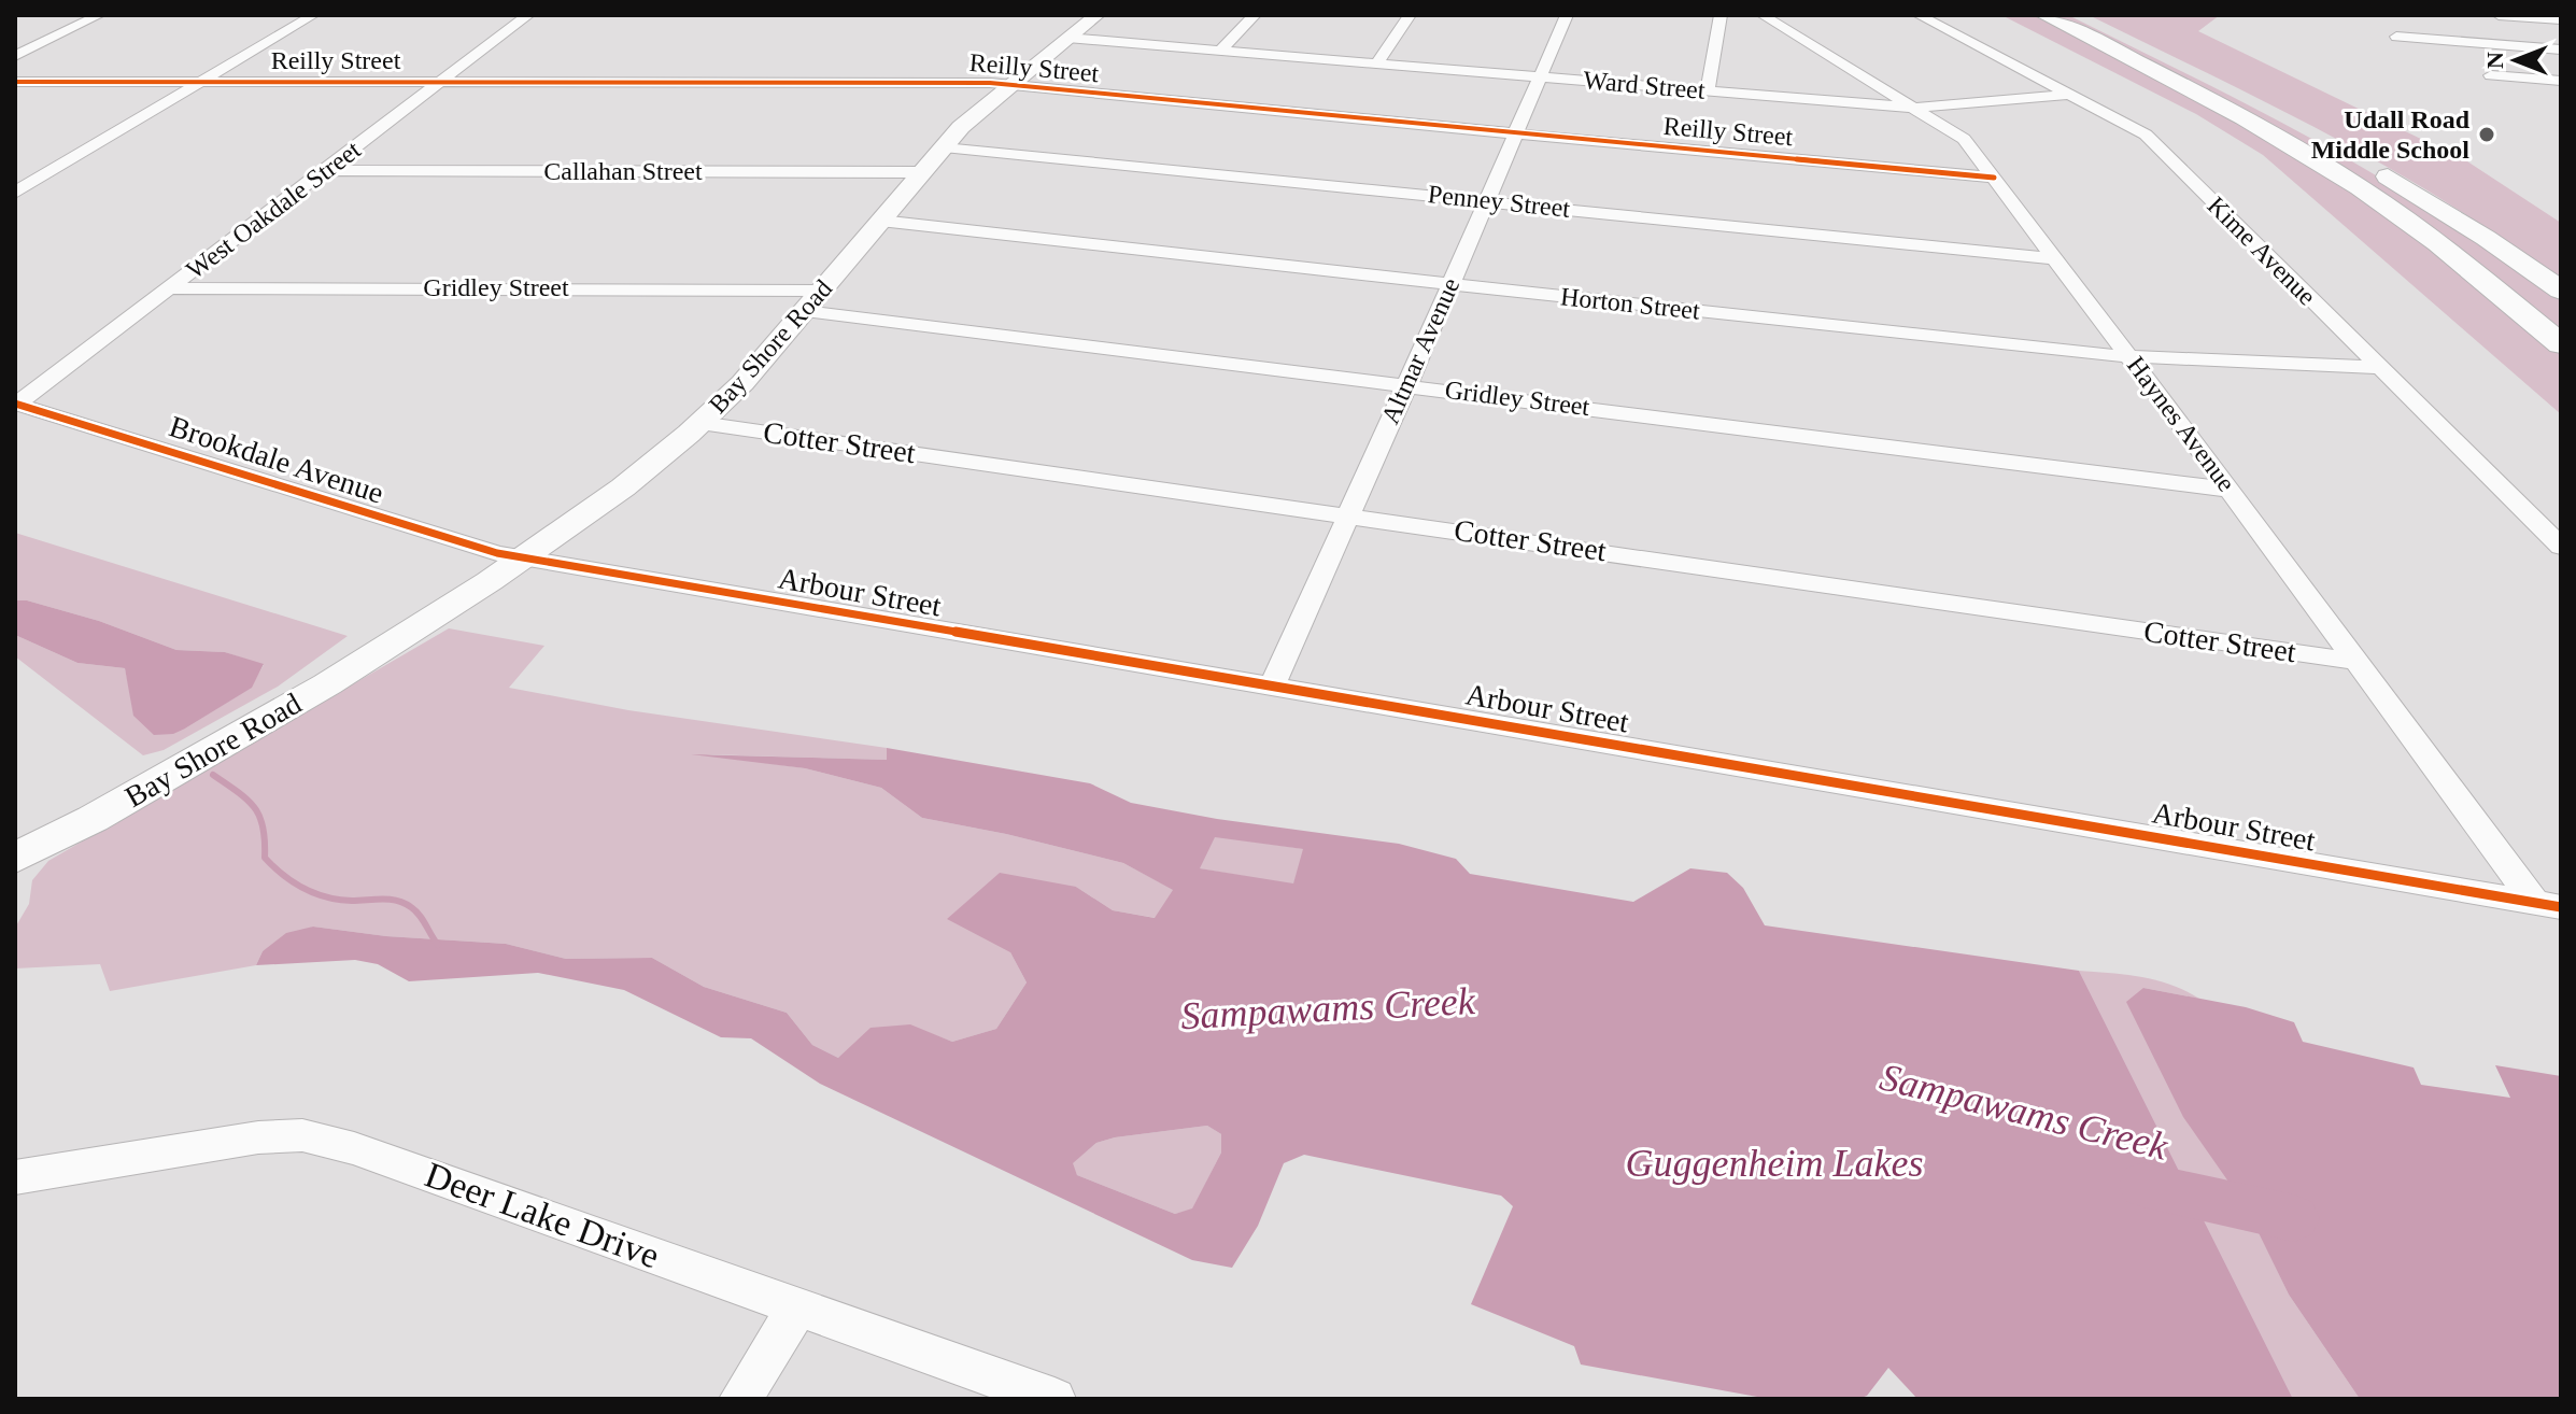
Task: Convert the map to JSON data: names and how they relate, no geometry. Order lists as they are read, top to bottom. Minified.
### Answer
{"streets":{"main road":["Bay Shore Road"],"street":["Reilly Street","Ward Street","Callahan Street","Penney Street","West Oakdale Street","Kime Avenue","Gridley Street","Horton Street","Altmar Avenue","Haynes Avenue","Cotter Street","Brookdale Avenue","Arbour Street","Deer Lake Drive"]},"crossings":[["Reilly Street","West Oakdale Street"],["Reilly Street","Bay Shore Road"],["Reilly Street","Altmar Avenue"],["Reilly Street","Haynes Avenue"],["Ward Street","Kime Avenue"],["Ward Street","Bay Shore Road"],["Ward Street","Altmar Avenue"],["Ward Street","Haynes Avenue"],["Callahan Street","West Oakdale Street"],["Callahan Street","Bay Shore Road"],["Penney Street","Bay Shore Road"],["Penney Street","Altmar Avenue"],["Penney Street","Haynes Avenue"],["West Oakdale Street","Gridley Street"],["West Oakdale Street","Brookdale Avenue"],["Kime Avenue","Horton Street"],["Gridley Street","Bay Shore Road"],["Gridley Street","Altmar Avenue"],["Gridley Street","Haynes Avenue"],["Horton Street","Bay Shore Road"],["Horton Street","Altmar Avenue"],["Horton Street","Haynes Avenue"],["Bay Shore Road","Cotter Street"],["Bay Shore Road","Brookdale Avenue"],["Bay Shore Road","Arbour Street"],["Altmar Avenue","Cotter Street"],["Altmar Avenue","Arbour Street"],["Haynes Avenue","Cotter Street"],["Haynes Avenue","Arbour Street"],["Brookdale Avenue","Arbour Street"]],"water":["Sampawams Creek","Guggenheim Lakes"],"places":["Udall Road Middle School"],"north":"left"}
